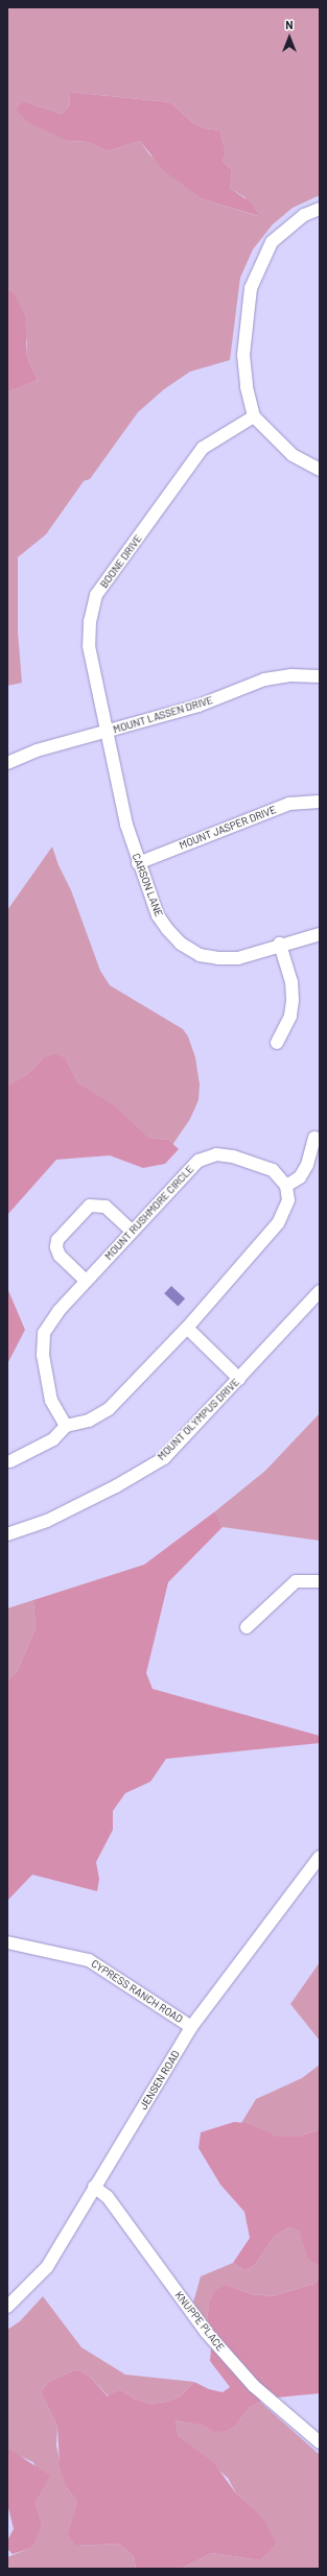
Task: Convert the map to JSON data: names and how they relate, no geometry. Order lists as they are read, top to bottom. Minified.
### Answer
{"streets":{"street":["BOONE DRIVE","MOUNT LASSEN DRIVE","MOUNT JASPER DRIVE","CARSON LANE","MOUNT RUSHMORE CIRCLE","MOUNT OLYMPUS DRIVE","CYPRESS RANCH ROAD","JENSEN ROAD","KNUPPE PLACE"]},"crossings":[["BOONE DRIVE","MOUNT LASSEN DRIVE"],["BOONE DRIVE","CARSON LANE"],["MOUNT JASPER DRIVE","CARSON LANE"],["CYPRESS RANCH ROAD","JENSEN ROAD"],["JENSEN ROAD","KNUPPE PLACE"]],"north":"top"}
